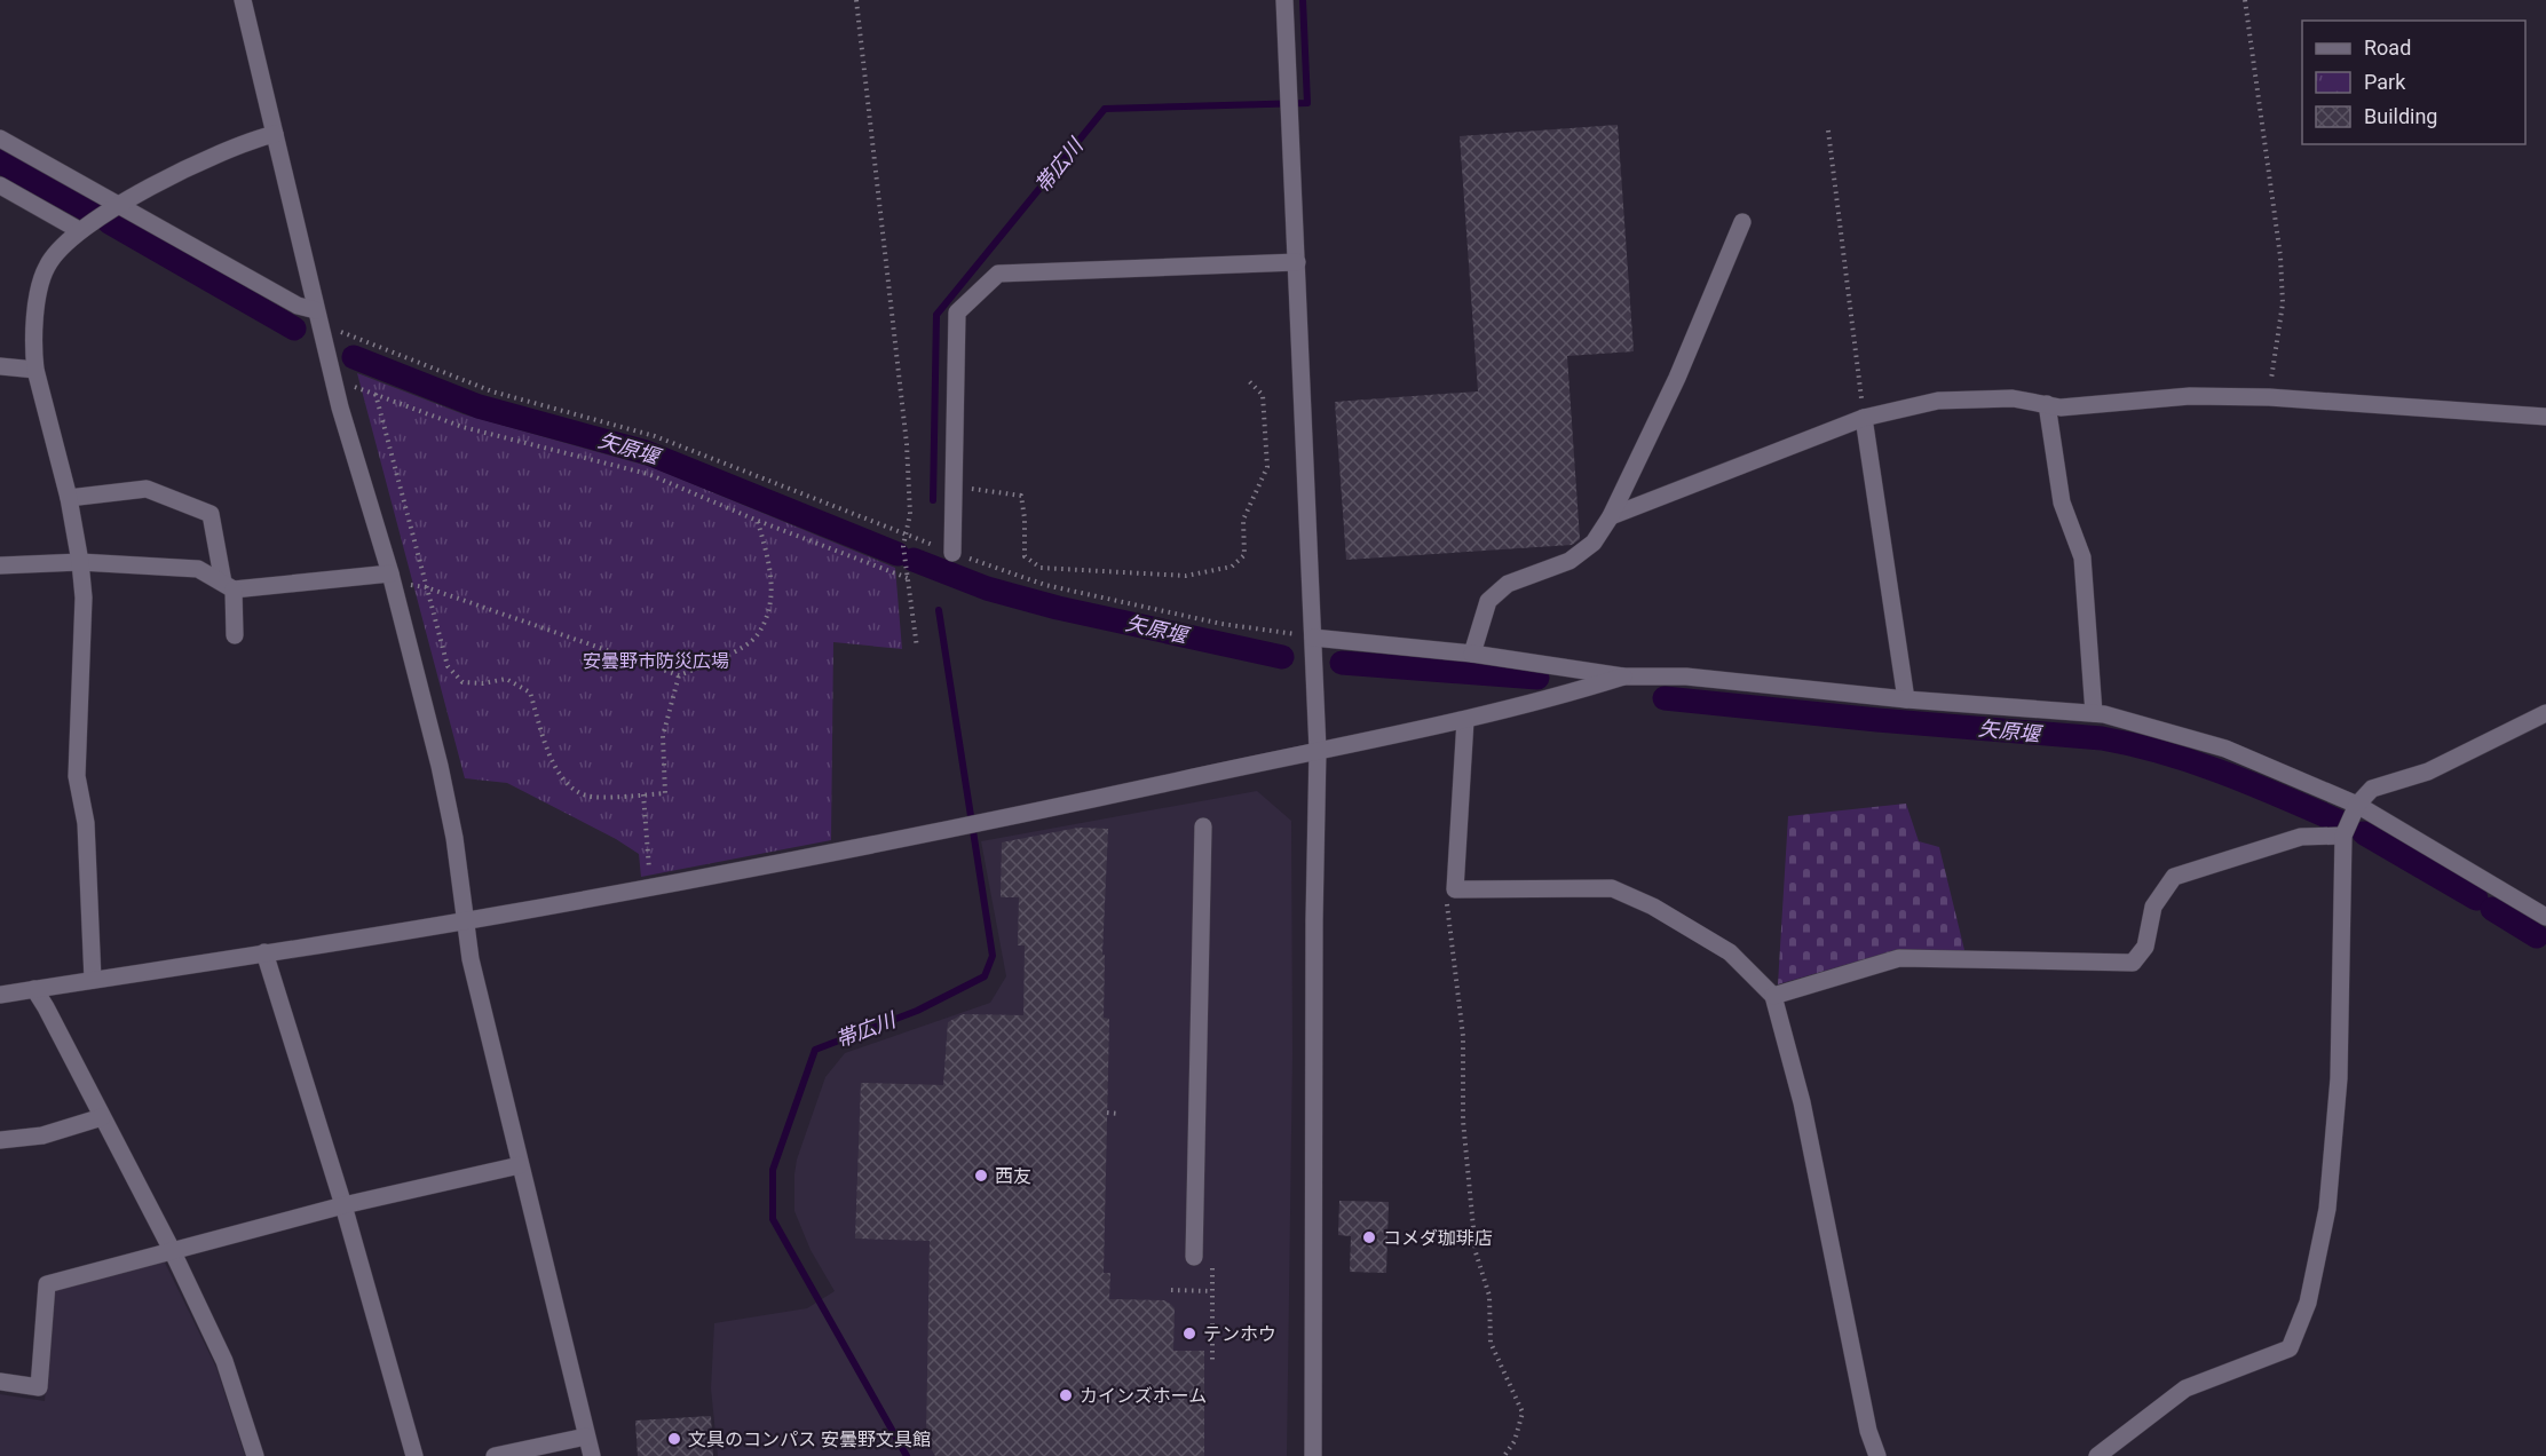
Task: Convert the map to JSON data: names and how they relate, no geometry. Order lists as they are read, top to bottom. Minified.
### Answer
{"water":["帯広川","矢原堰"],"parks":["安曇野市防災広場"],"places":["西友","コメダ珈琲店","テンホウ","カインズホーム","文具のコンパス 安曇野文具館"],"legend":["Road","Park","Building"]}
